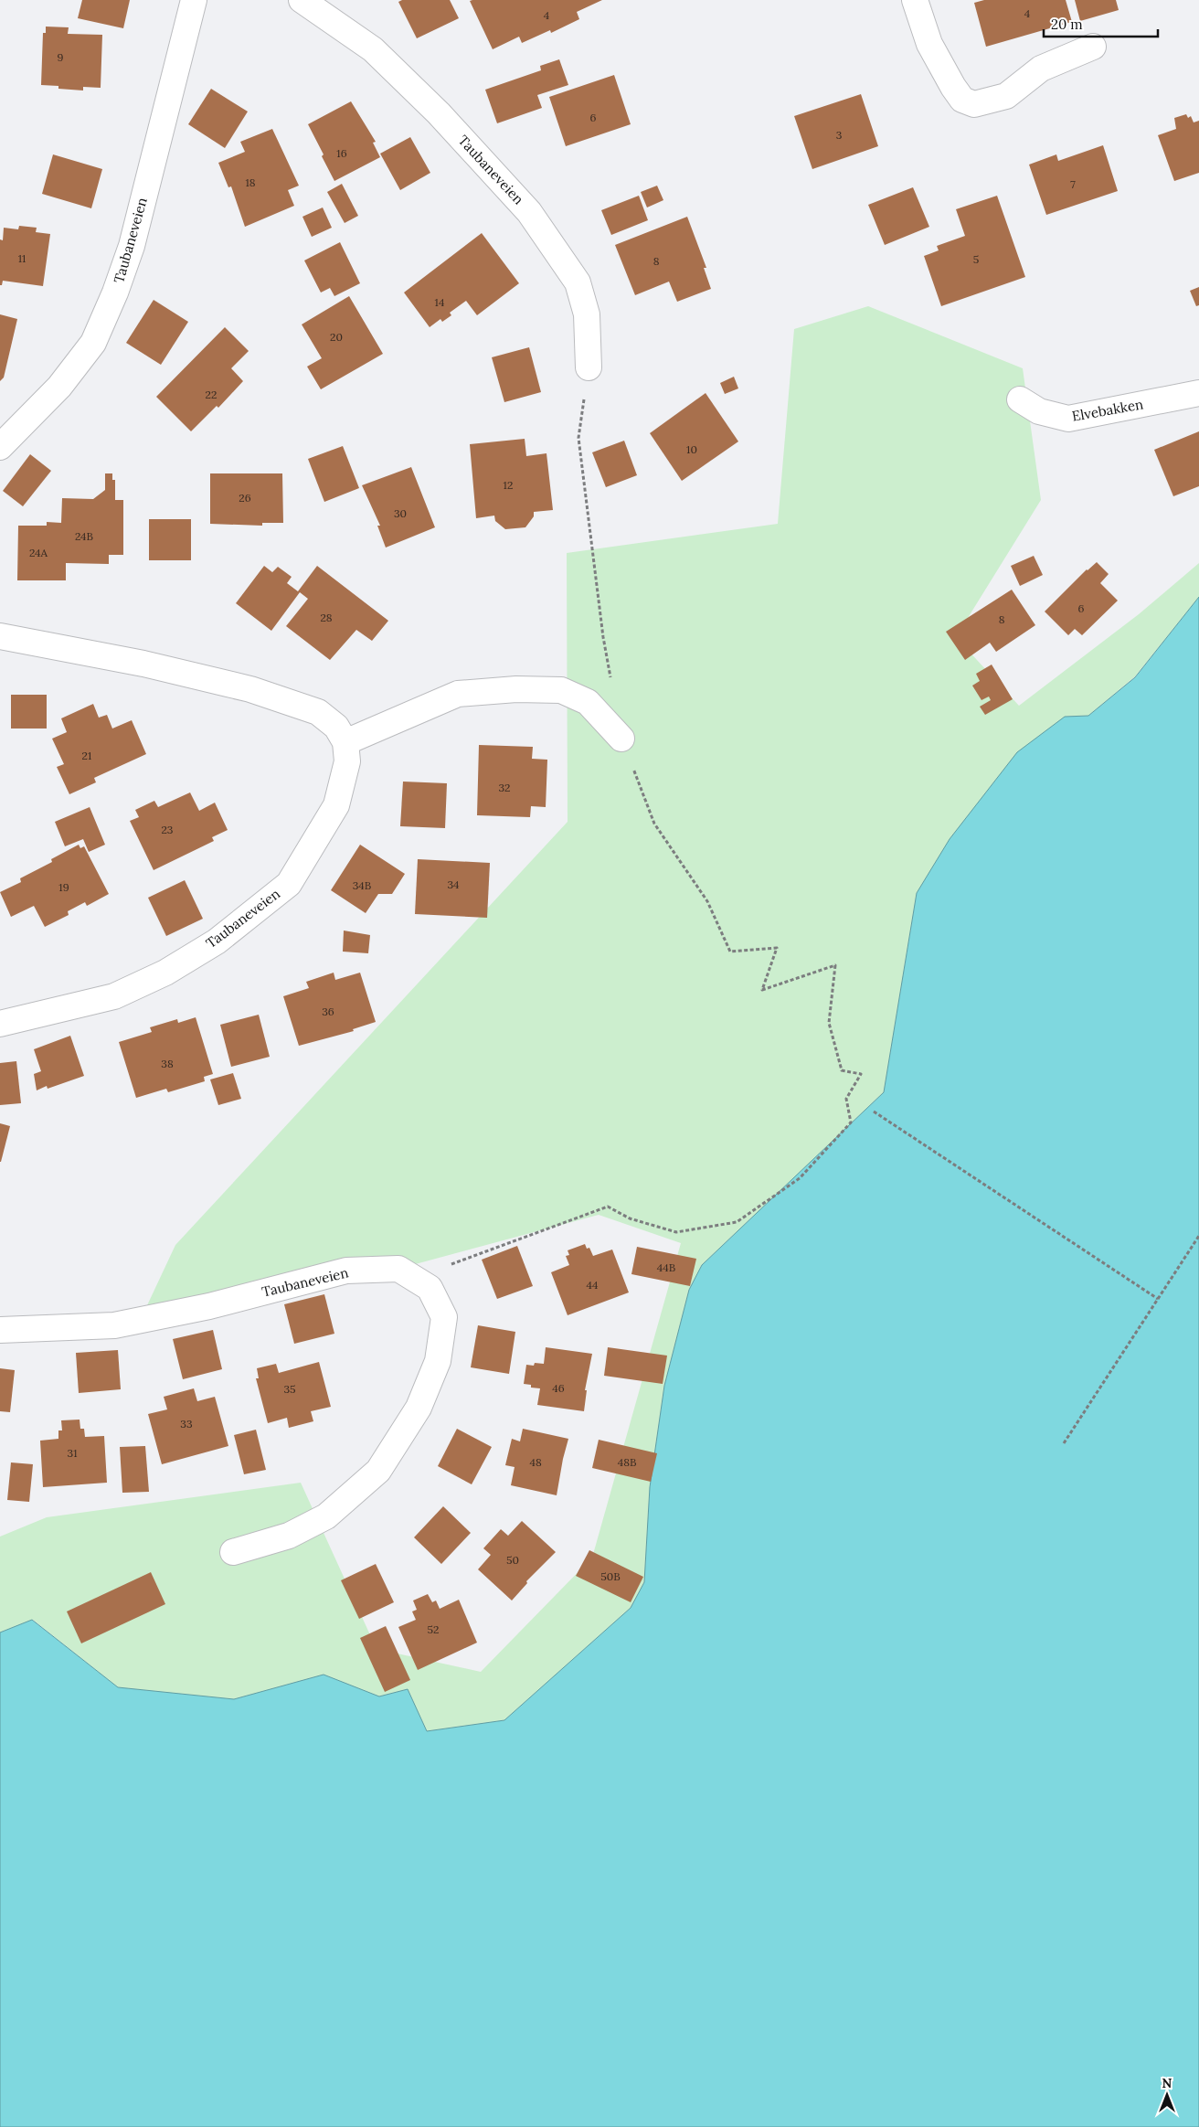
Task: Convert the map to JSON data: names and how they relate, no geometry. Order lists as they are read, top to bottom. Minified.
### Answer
{"streets":{"street":["Taubaneveien","Elvebakken"]},"house_numbers":["4","4","9","6","3","16","18","7","11","5","8","14","20","22","10","12","26","30","24B","24A","6","28","8","21","32","23","34","34B","19","36","38","44B","44","46","35","33","31","48","48B","50","50B","52"],"scale_bar":"20 m","north":"top"}
